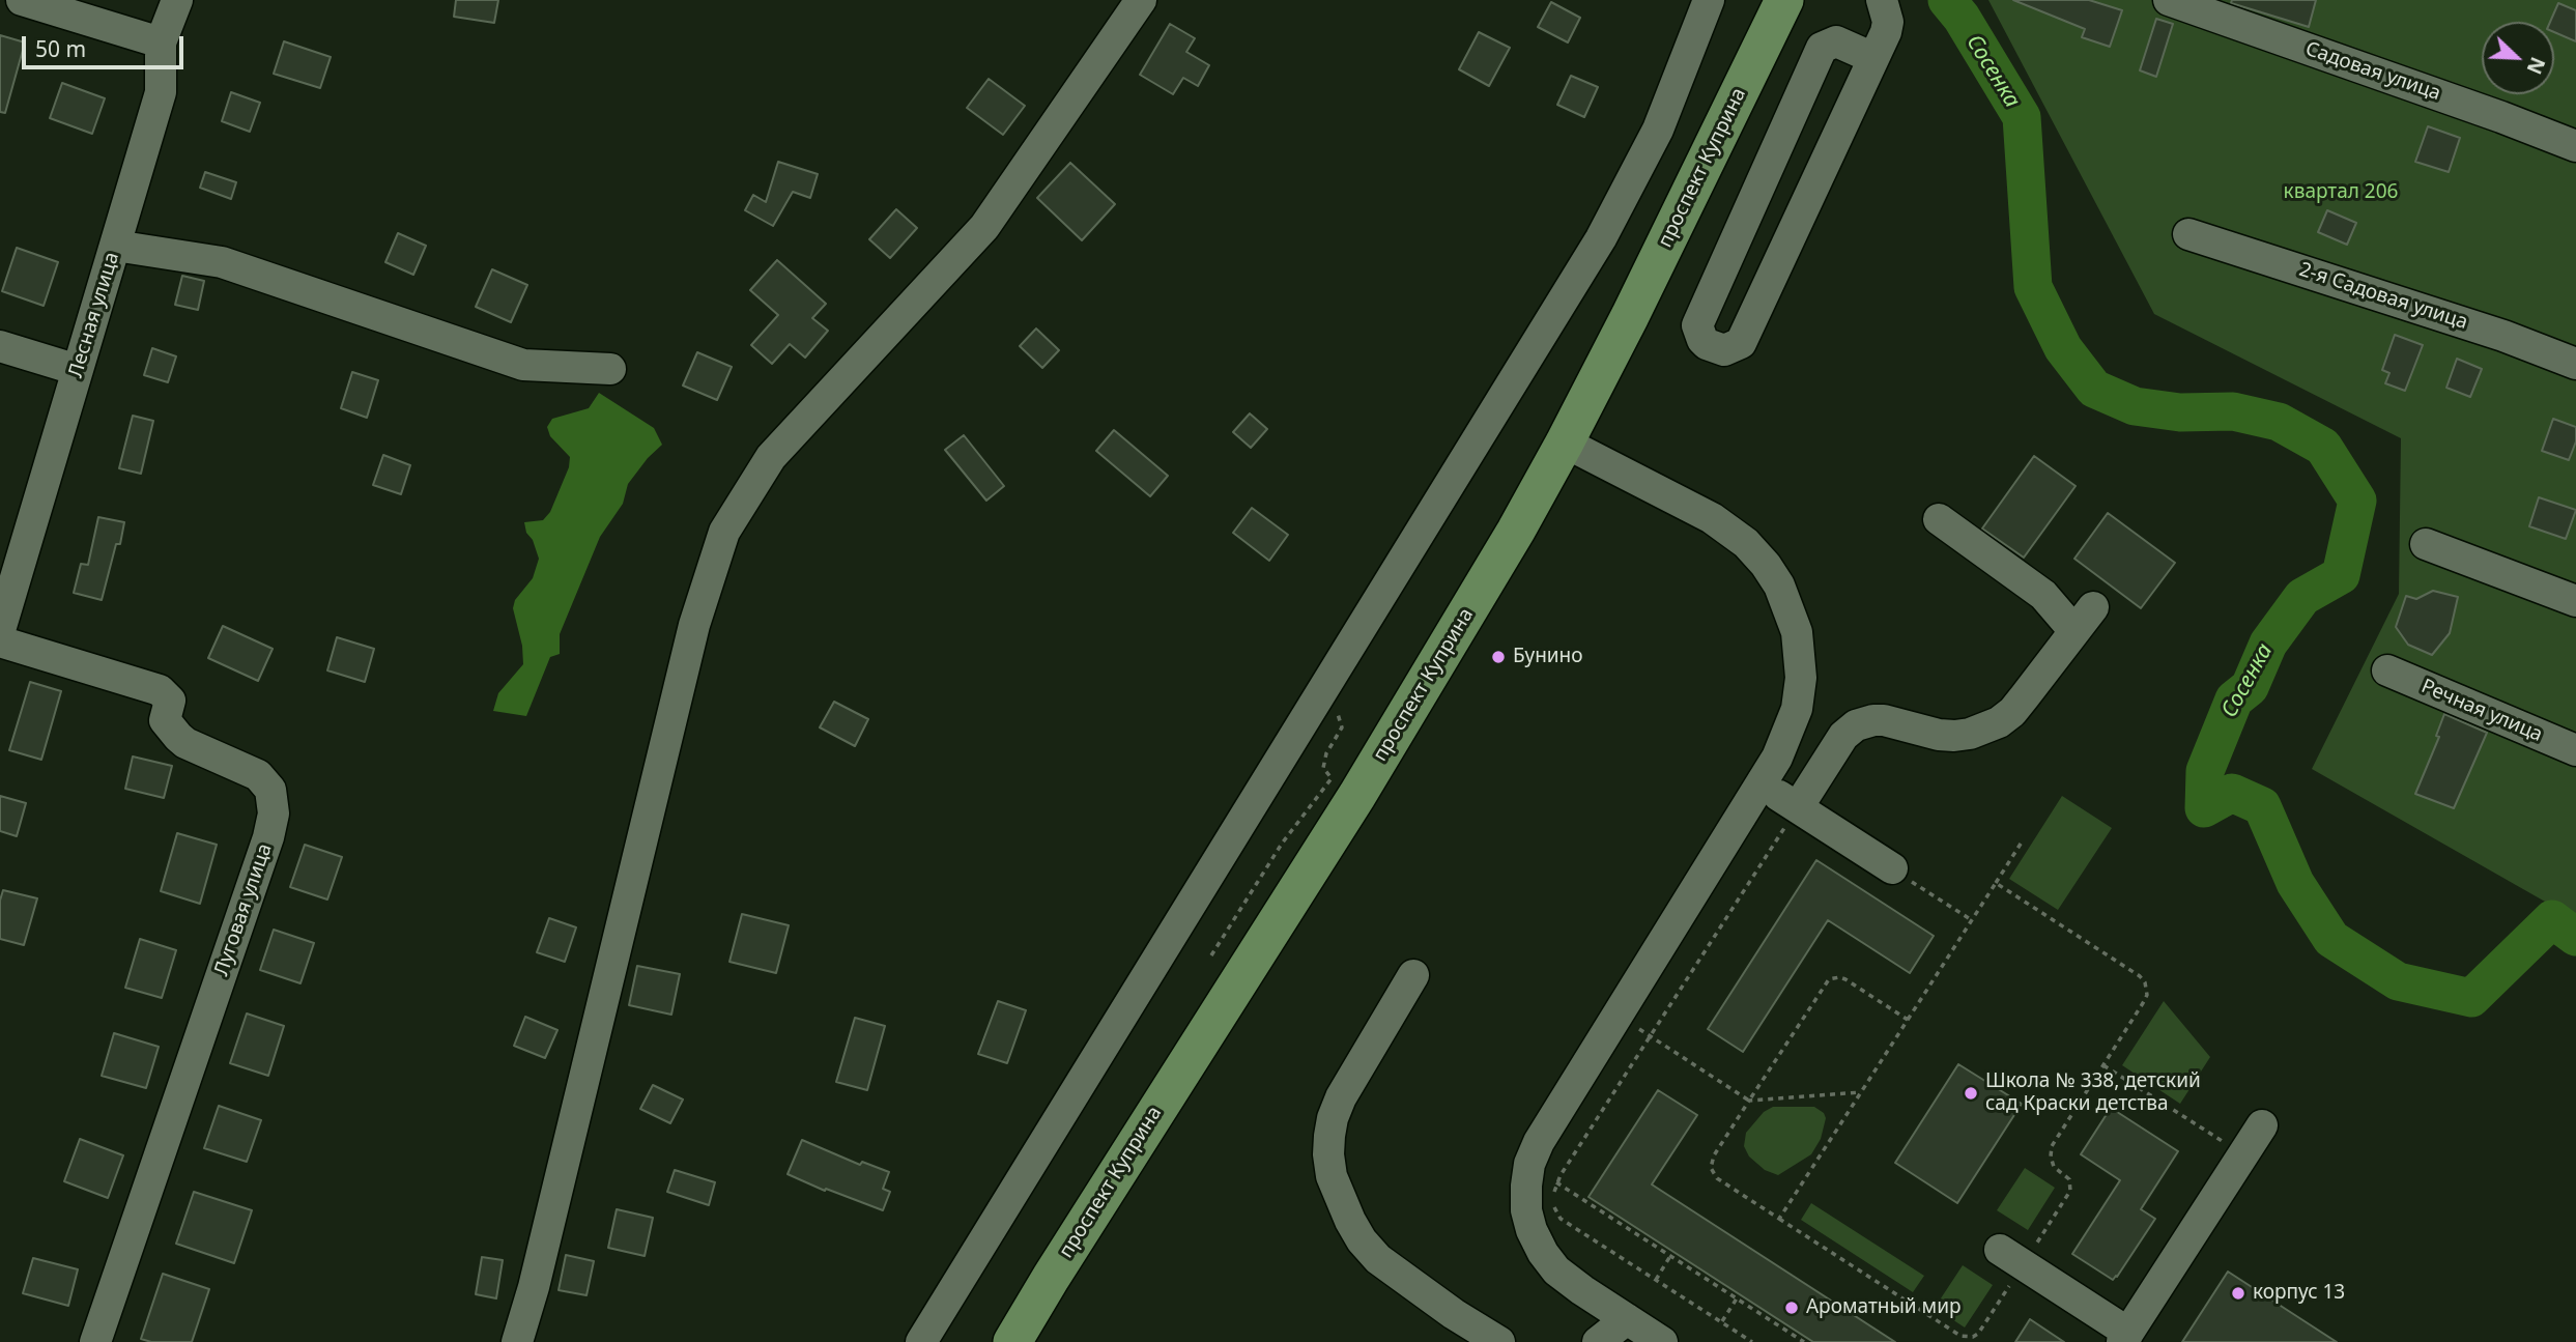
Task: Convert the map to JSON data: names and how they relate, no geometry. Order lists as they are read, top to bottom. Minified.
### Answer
{"streets":{"main road":["проспект Куприна"],"street":["Садовая улица","2-я Садовая улица","Лесная улица","Речная улица","Луговая улица"]},"water":["Сосенка"],"parks":["квартал 206"],"places":["Бунино","Школа № 338, детский сад Краски детства","корпус 13","Ароматный мир"],"scale_bar":"50 m","north":"bottom right"}
